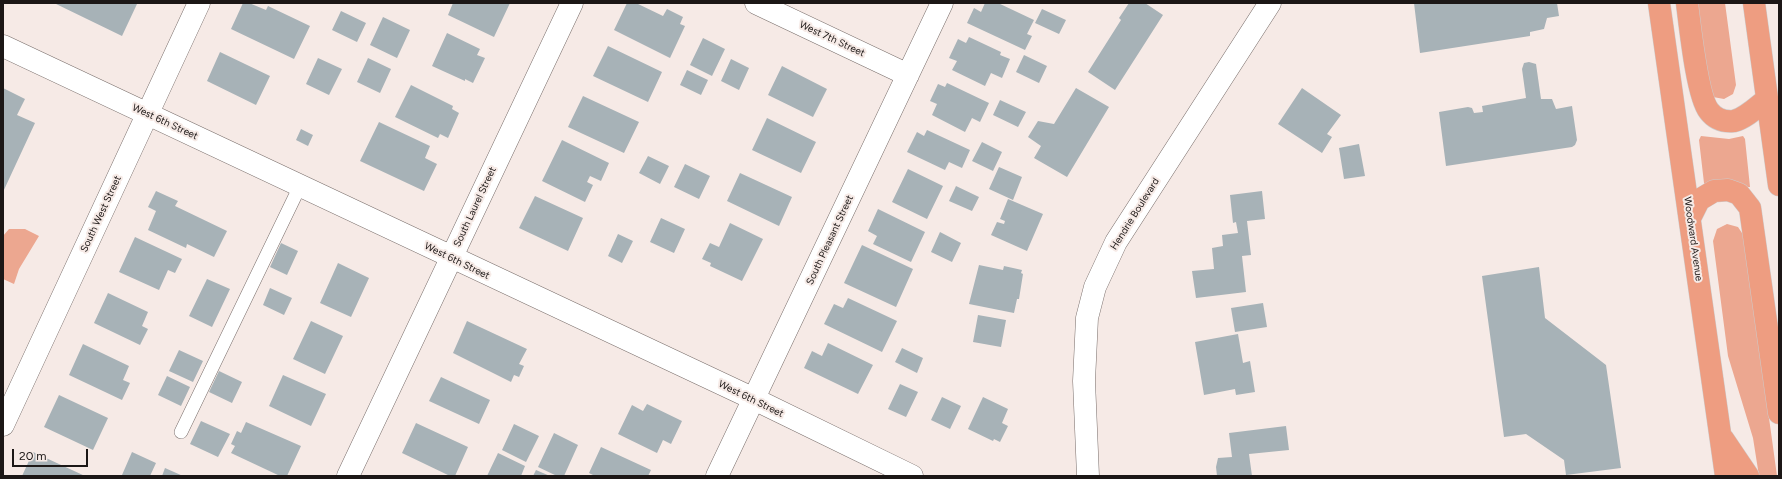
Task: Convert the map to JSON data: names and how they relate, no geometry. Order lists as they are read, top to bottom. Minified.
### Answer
{"streets":{"main road":["Woodward Avenue"],"street":["West 7th Street","West 6th Street","South Laurel Street","South West Street","Hendrie Boulevard","South Pleasant Street"]},"crossings":[["West 7th Street","South Pleasant Street"],["West 6th Street","South Laurel Street"],["West 6th Street","South West Street"],["West 6th Street","South Pleasant Street"]],"scale_bar":"20 m"}
